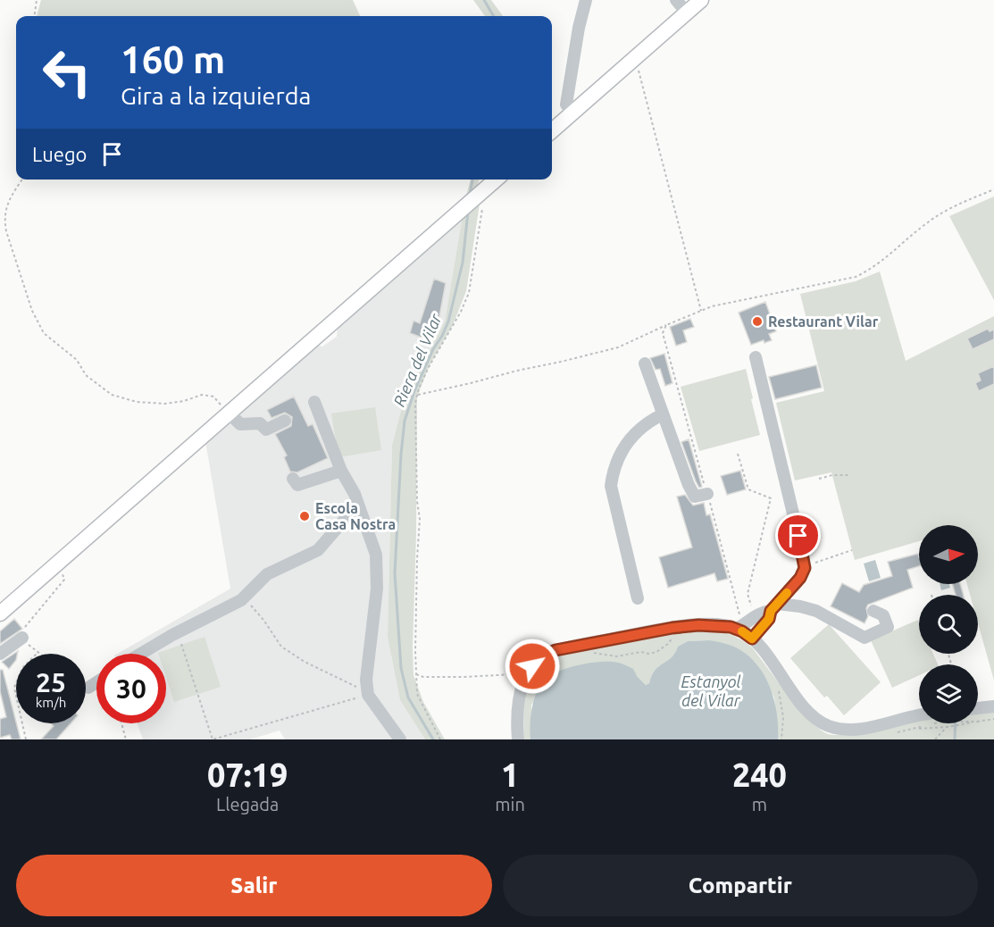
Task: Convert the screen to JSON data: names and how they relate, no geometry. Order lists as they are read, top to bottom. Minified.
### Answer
{"water":["Riera del Vilar","Estanyol del Vilar"],"places":["Restaurant Vilar","Escola Casa Nostra"],"north":"right","page":{"turn":["160 m","Gira a la izquierda"],"then":"Luego","speed":"25 km/h","limit":"30","eta":["07:19","Llegada","1","min","240","m"],"buttons":["Salir","Compartir"]}}
